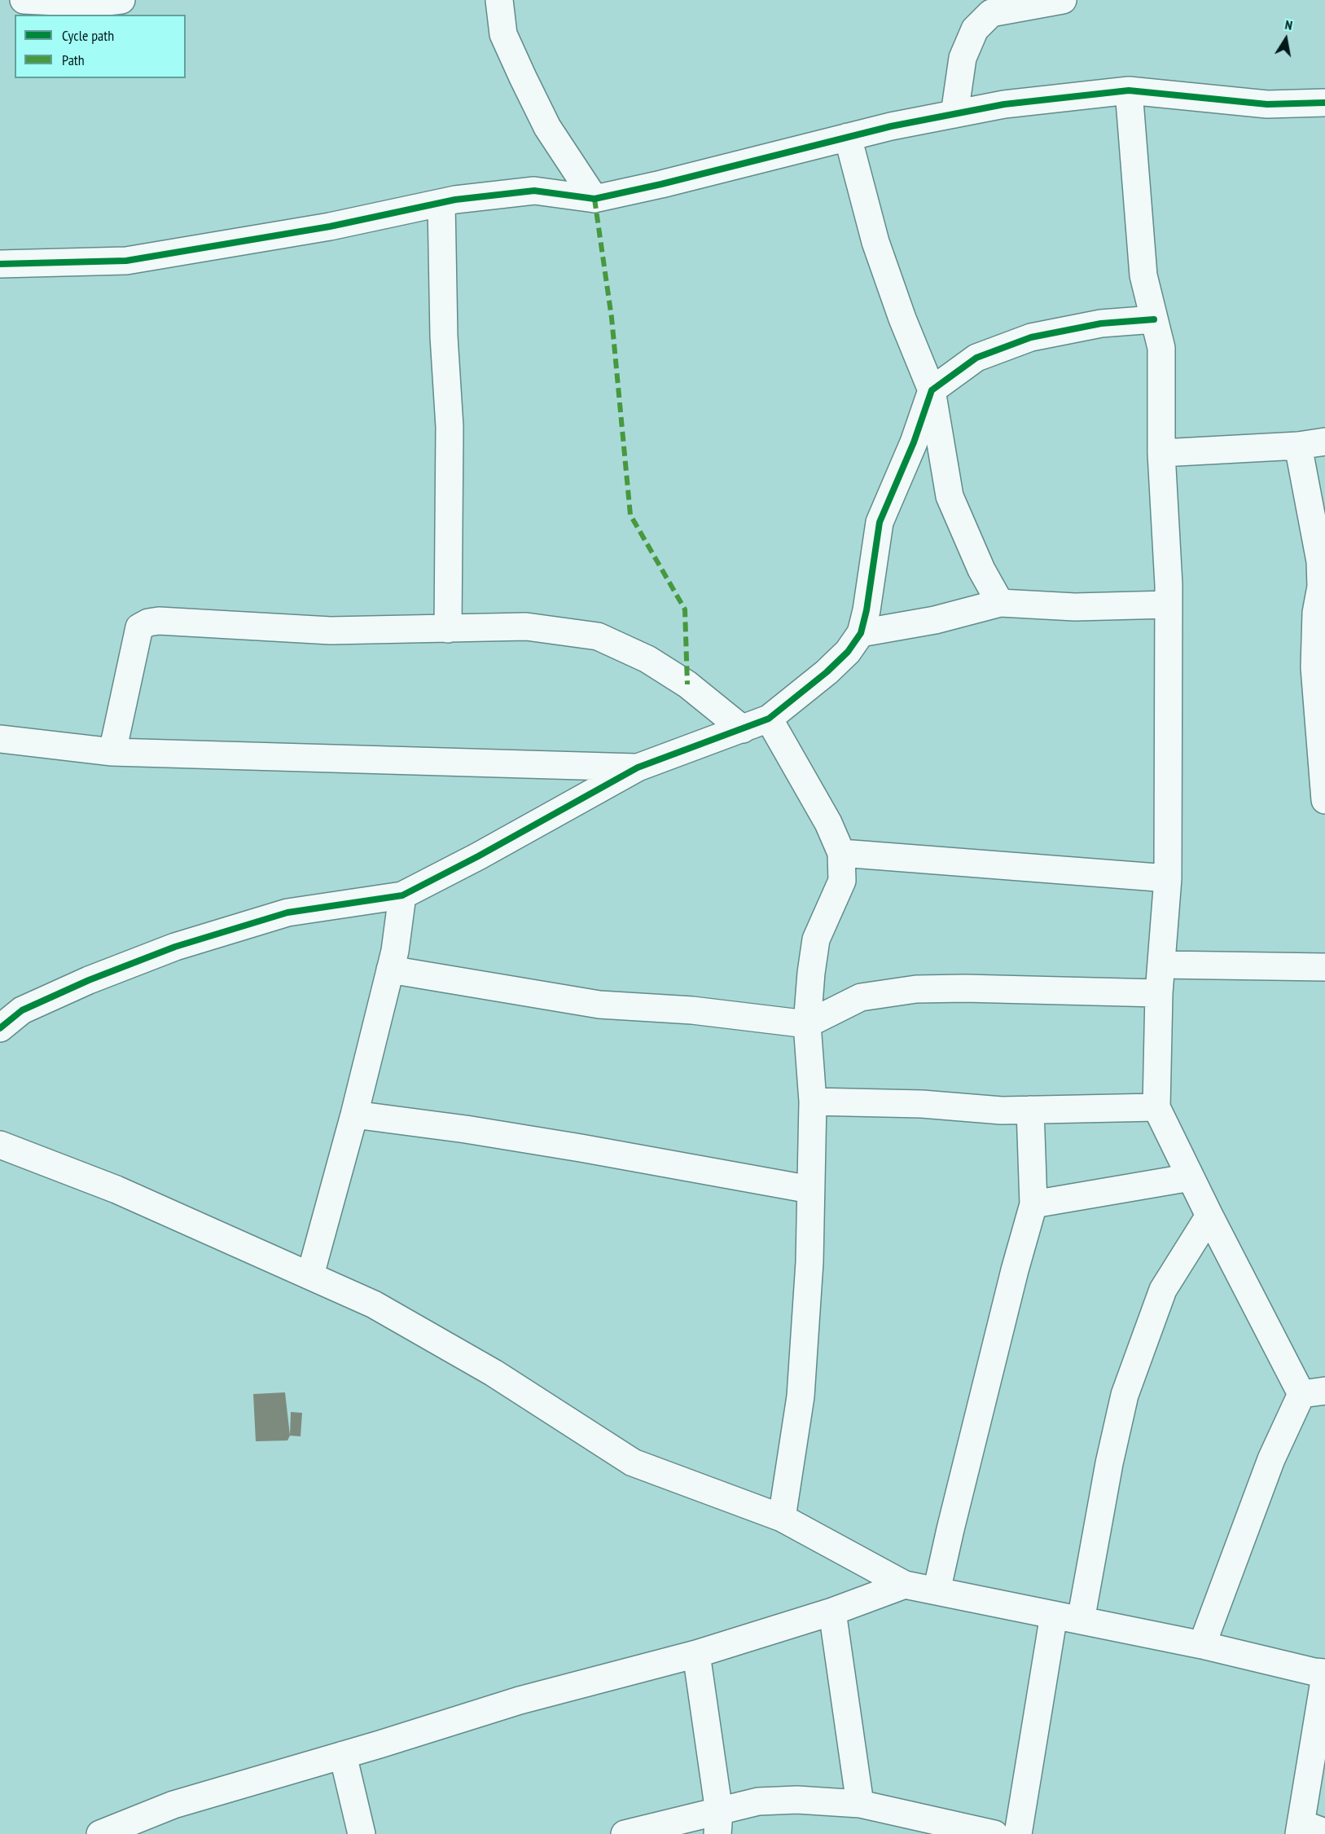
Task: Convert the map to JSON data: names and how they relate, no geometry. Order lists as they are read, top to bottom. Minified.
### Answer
{"legend":["Cycle path","Path"],"north":"top"}
